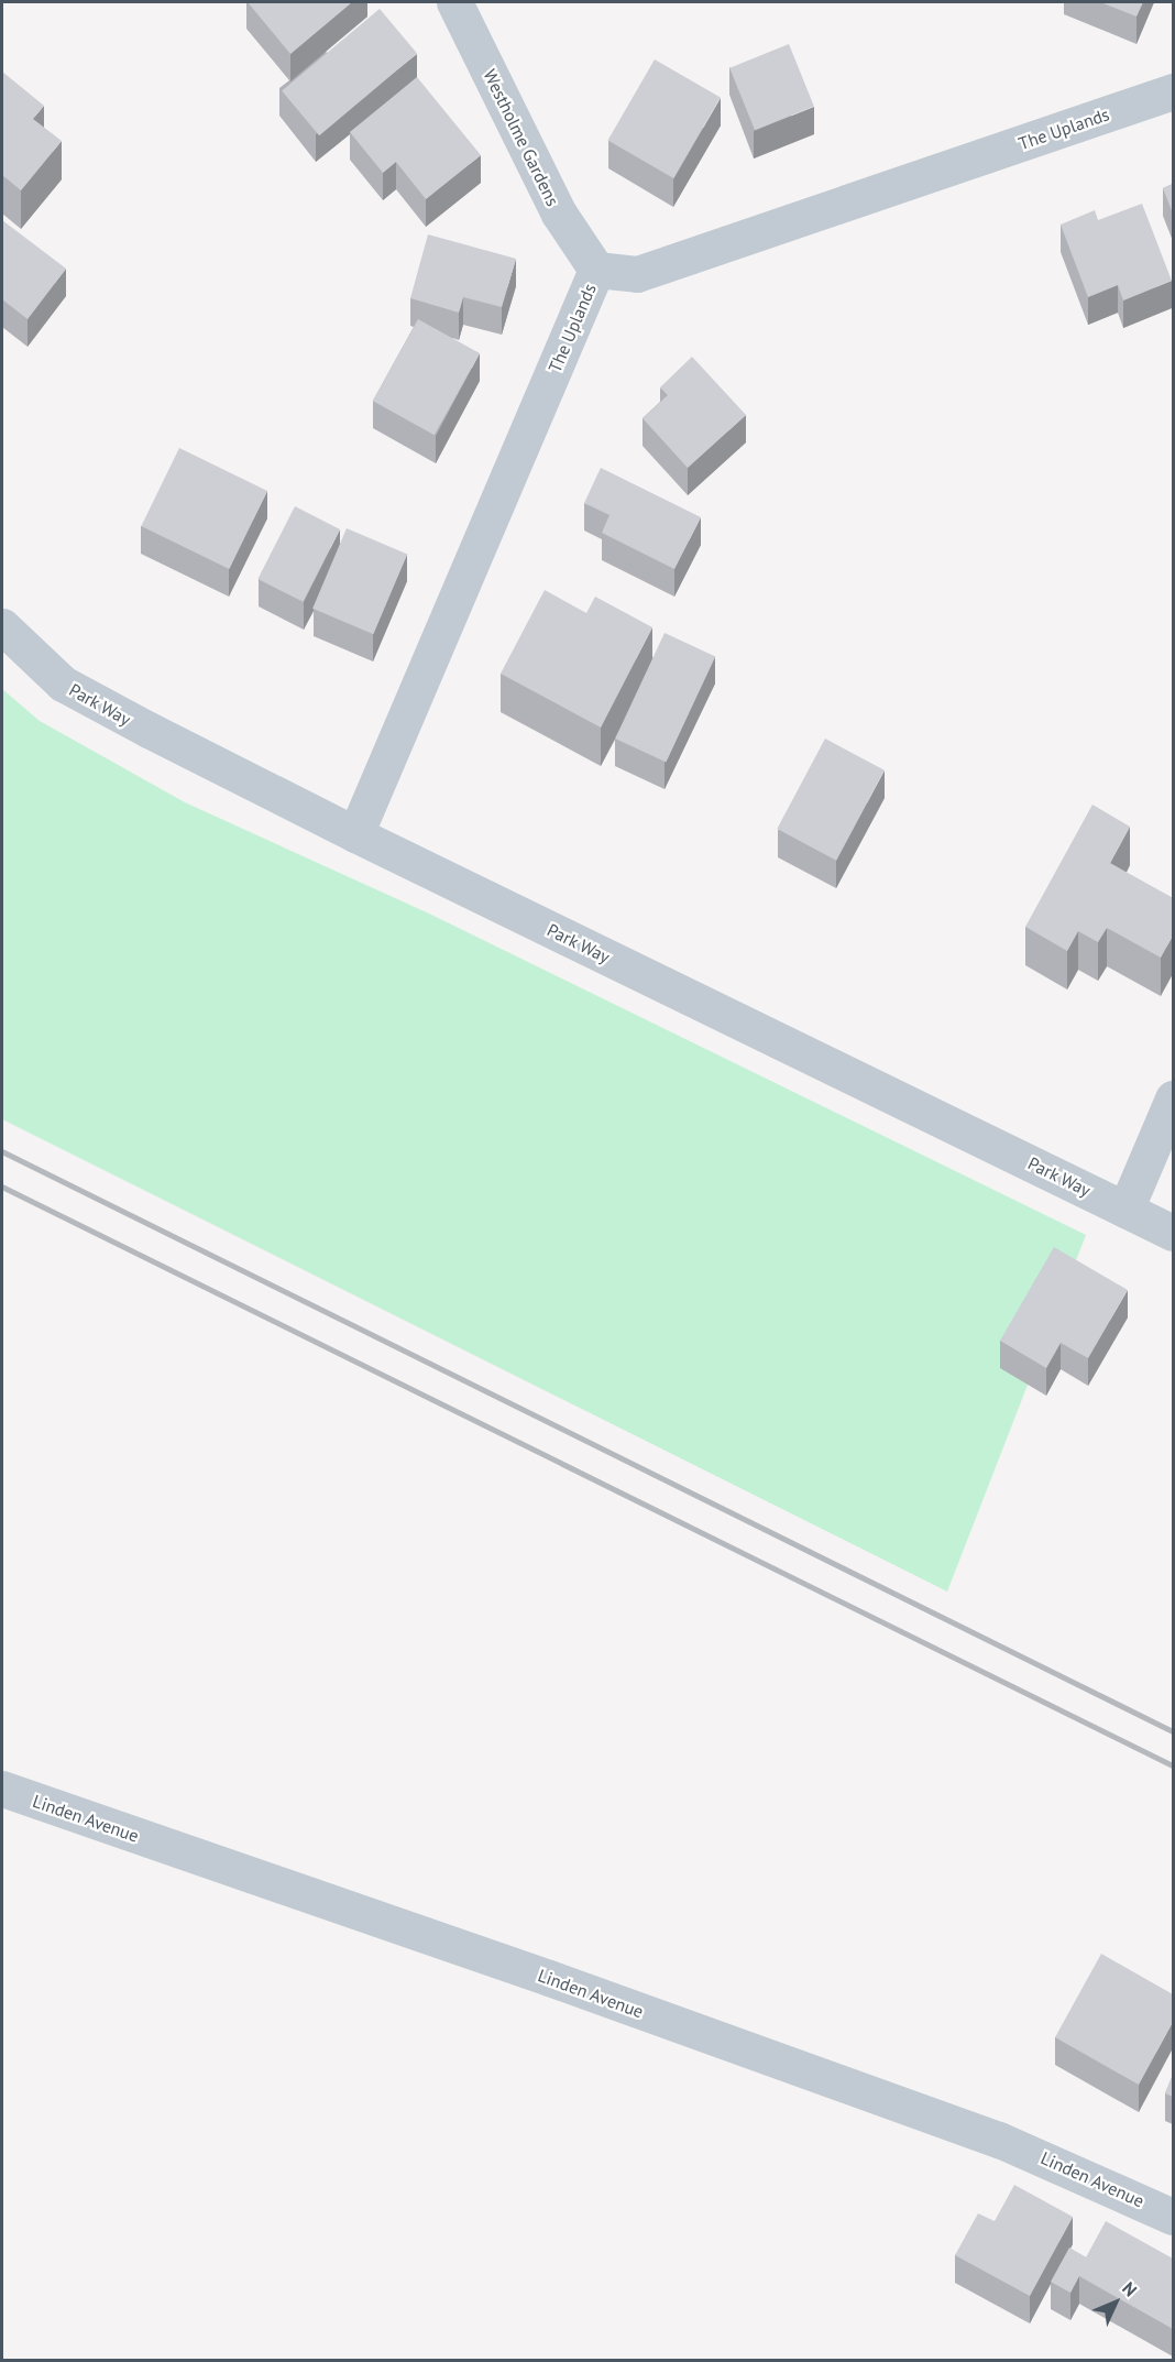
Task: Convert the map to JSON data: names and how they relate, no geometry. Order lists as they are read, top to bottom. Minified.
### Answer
{"streets":{"street":["The Uplands","Westholme Gardens","Park Way","Linden Avenue"]},"crossings":[["The Uplands","Westholme Gardens"],["The Uplands","Park Way"]],"north":"top right"}
